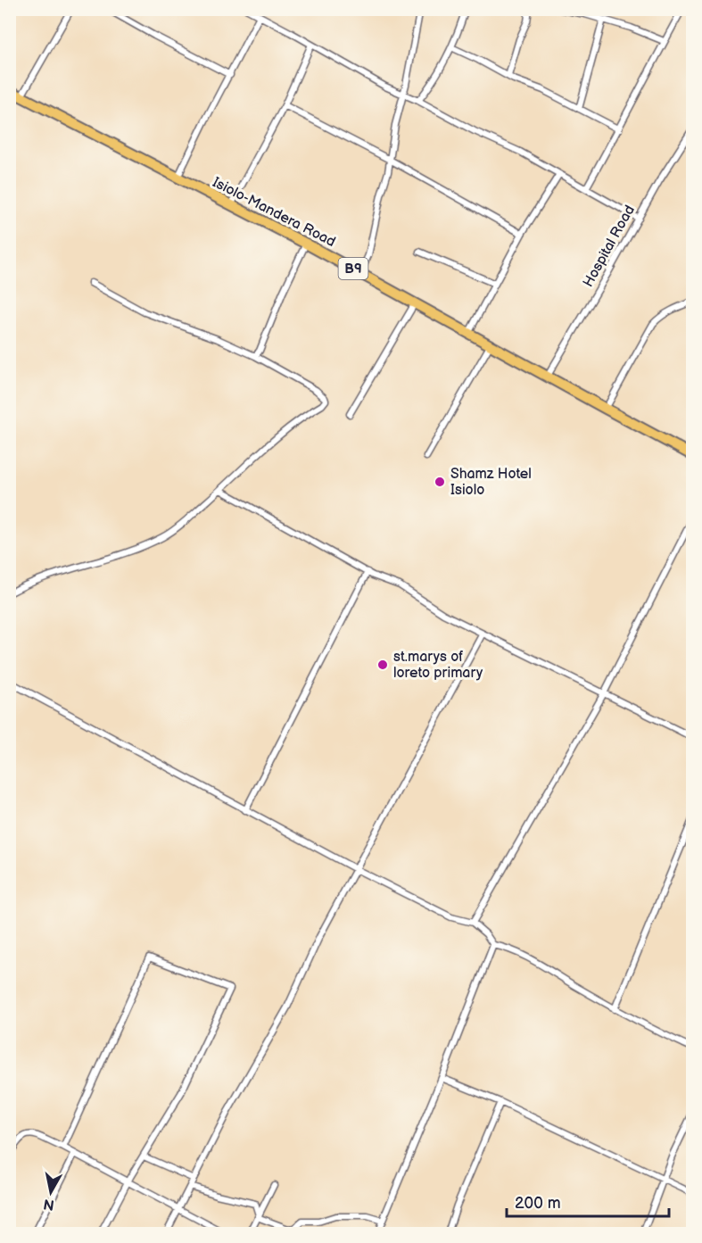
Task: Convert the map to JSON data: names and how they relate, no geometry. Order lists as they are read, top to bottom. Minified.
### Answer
{"streets":{"highway":["Isiolo-Mandera Road","B9"],"street":["Hospital Road"]},"crossings":[["Isiolo-Mandera Road","Hospital Road"]],"places":["Shamz Hotel Isiolo","st.marys of loreto primary"],"scale_bar":"200 m","north":"bottom"}
